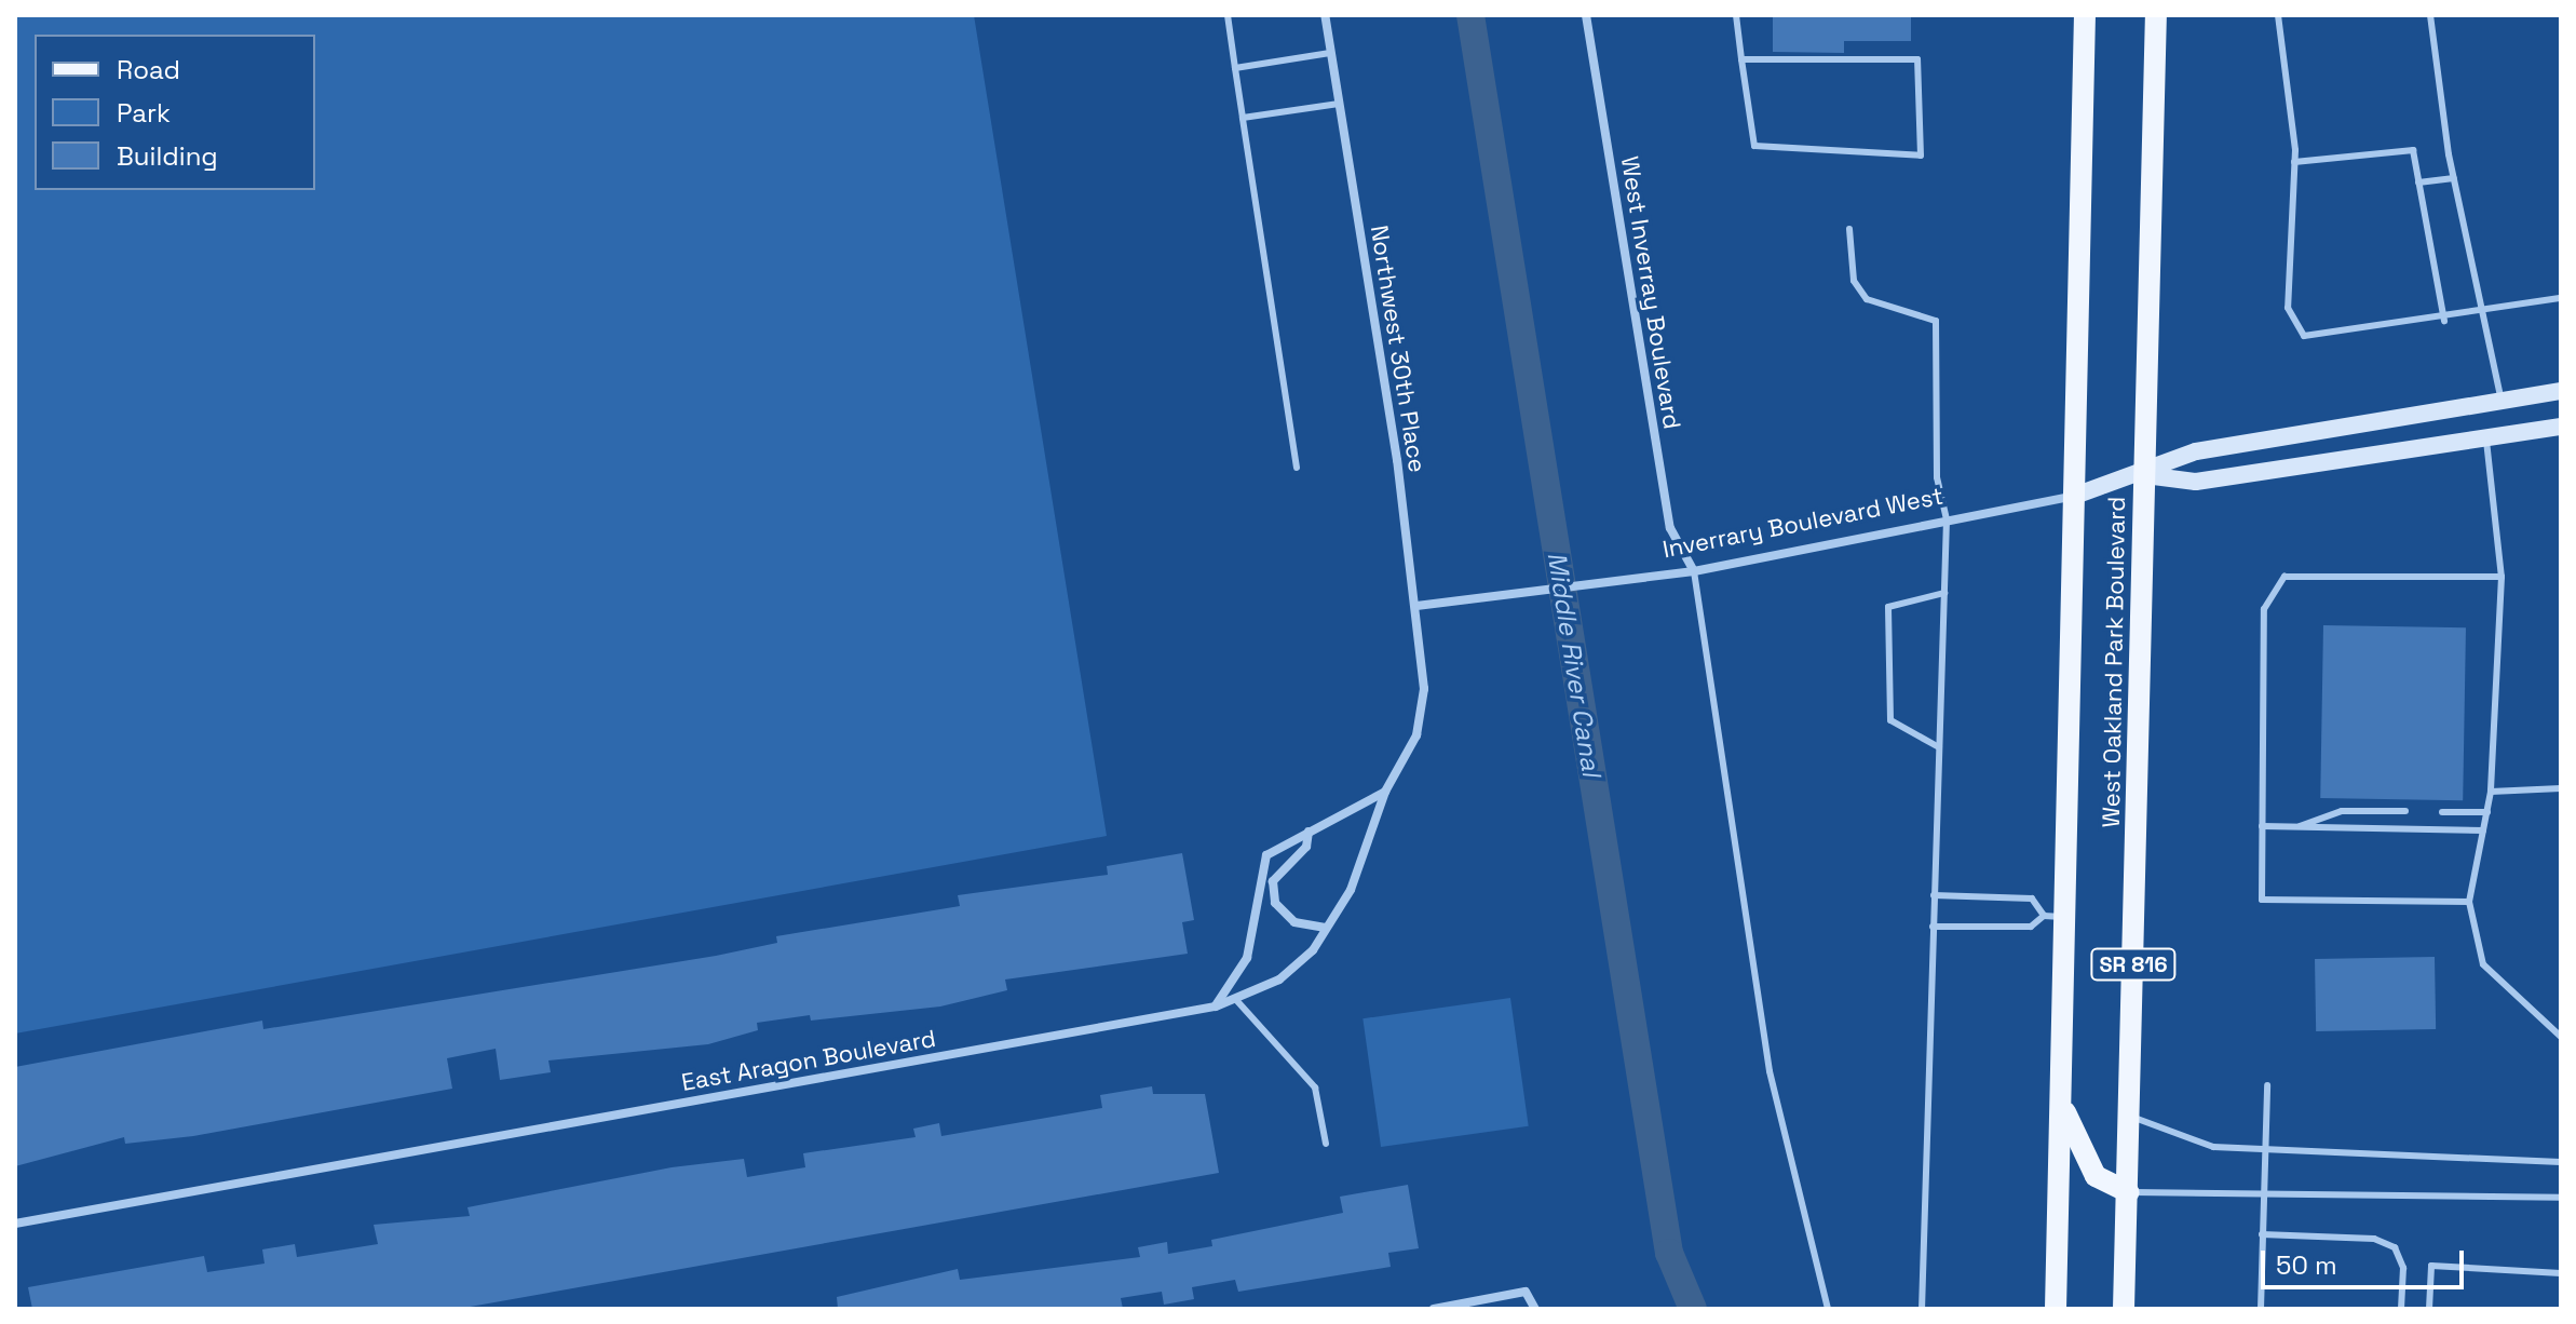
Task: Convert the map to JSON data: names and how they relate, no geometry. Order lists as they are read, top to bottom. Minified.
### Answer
{"streets":{"main road":["West Oakland Park Boulevard","SR 816"],"street":["West Inverray Boulevard","Northwest 30th Place","Inverrary Boulevard West","East Aragon Boulevard"]},"crossings":[["West Inverray Boulevard","Inverrary Boulevard West"],["Northwest 30th Place","Inverrary Boulevard West"],["Northwest 30th Place","East Aragon Boulevard"],["Inverrary Boulevard West","West Oakland Park Boulevard"]],"water":["Middle River Canal"],"legend":["Road","Park","Building"],"scale_bar":"50 m"}
